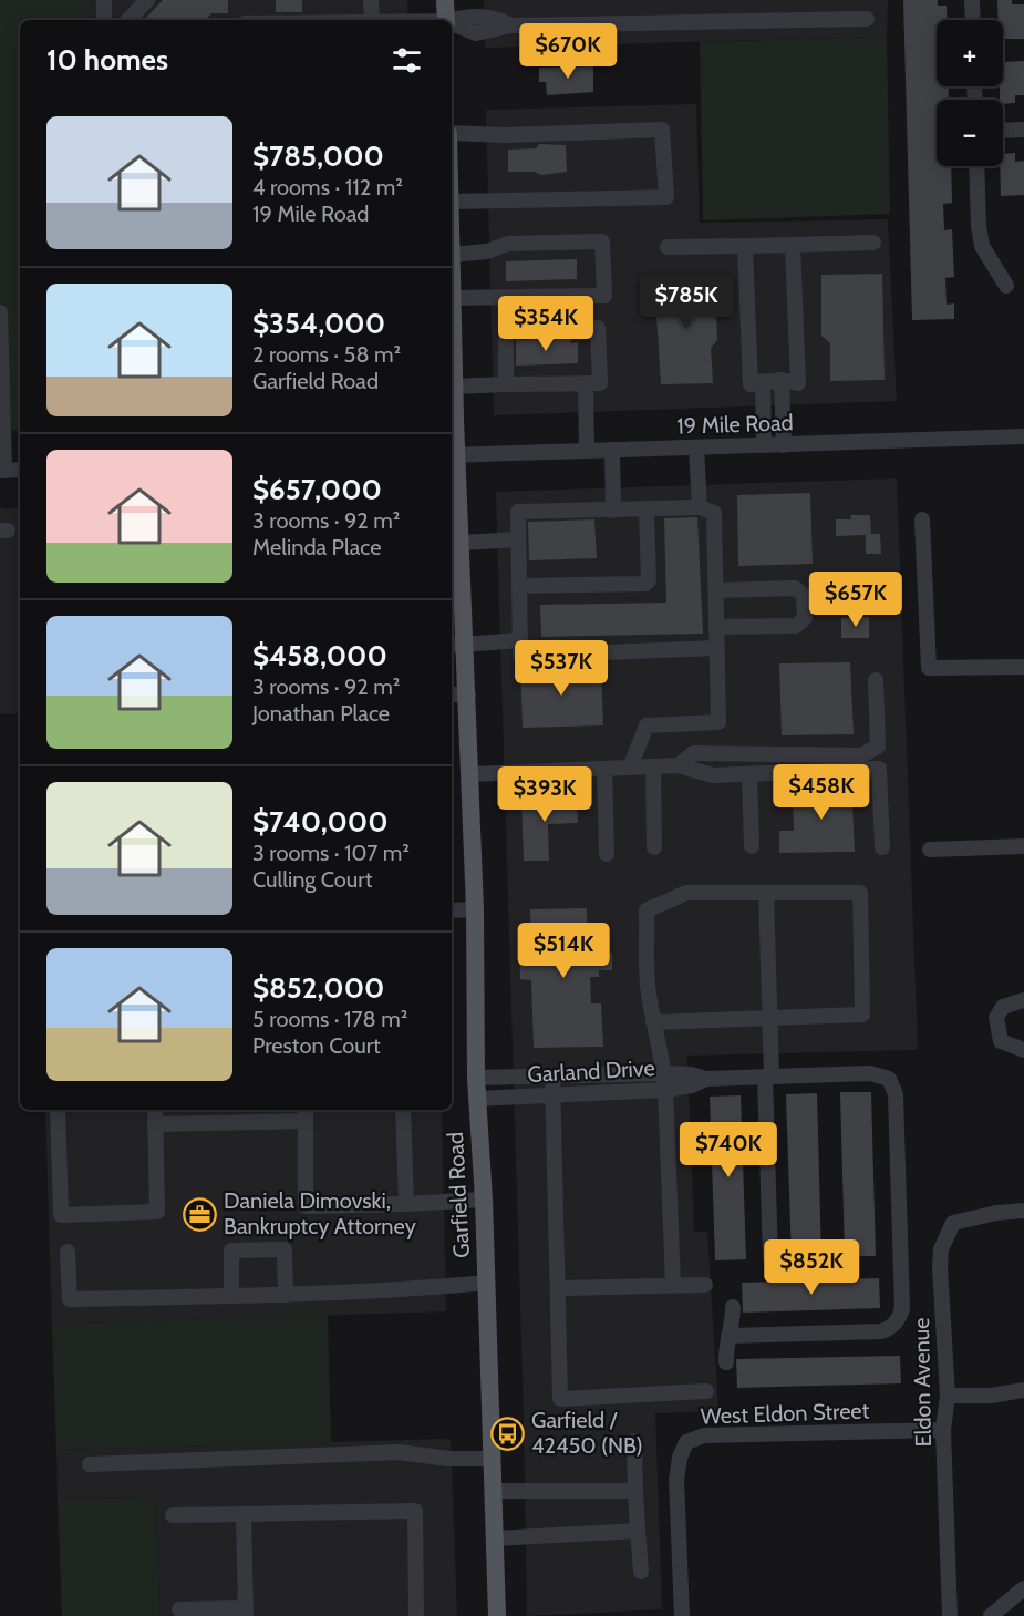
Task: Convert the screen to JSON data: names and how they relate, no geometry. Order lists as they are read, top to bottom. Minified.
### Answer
{"streets":{"main road":["Garfield Road"],"street":["19 Mile Road","Garland Drive","Eldon Avenue","West Eldon Street"]},"crossings":[["19 Mile Road","Garfield Road"],["Garland Drive","Garfield Road"],["Eldon Avenue","West Eldon Street"]],"places":{"office":["Daniela Dimovski, Bankruptcy Attorney"],"bus stop":["Garfield / 42450 (NB)"]},"page":{"map_buttons":["+","−"],"heading":"10 homes","price":["$670K","$785K","$354K","$657K","$537K","$458K","$393K","$514K","$740K","$852K"],"list":[{"name":"$785,000","note":"4 rooms · 112 m² · 19 Mile Road"},{"name":"$354,000","note":"2 rooms · 58 m² · Garfield Road"},{"name":"$657,000","note":"3 rooms · 92 m² · Melinda Place"},{"name":"$458,000","note":"3 rooms · 92 m² · Jonathan Place"},{"name":"$740,000","note":"3 rooms · 107 m² · Culling Court"},{"name":"$852,000","note":"5 rooms · 178 m² · Preston Court"}]}}
